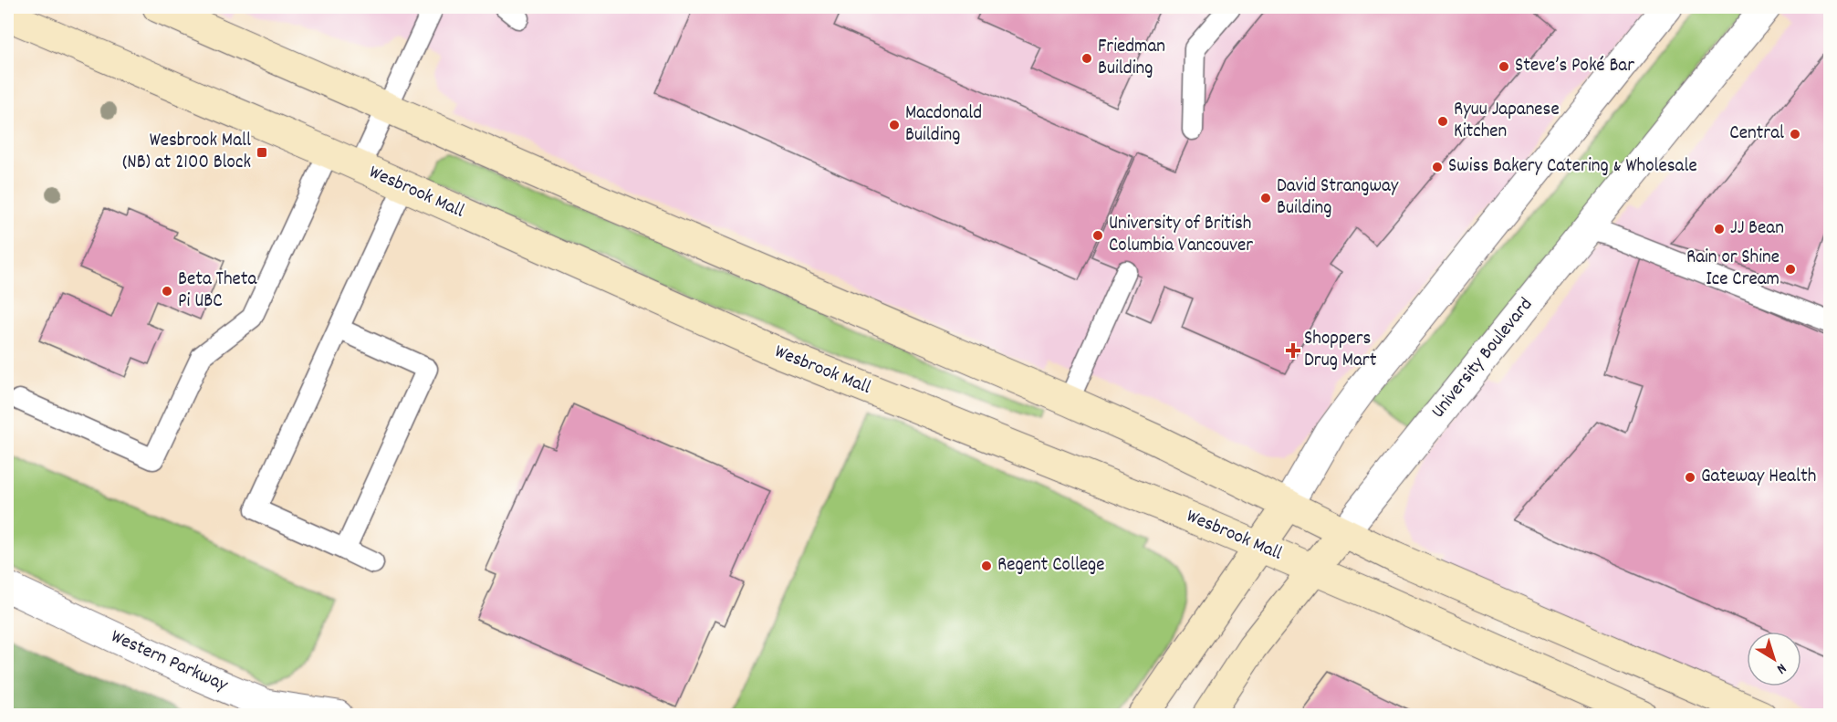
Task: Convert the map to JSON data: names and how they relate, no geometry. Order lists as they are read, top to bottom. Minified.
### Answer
{"streets":{"main road":["Wesbrook Mall","University Boulevard"],"street":["Western Parkway"]},"crossings":[["Wesbrook Mall","University Boulevard"]],"places":{"other":["Friedman Building","Steve’s Poké Bar","Ryuu Japanese Kitchen","Macdonald Building","Central","Swiss Bakery Catering & Wholesale","David Strangway Building","JJ Bean","University of British Columbia Vancouver","Rain or Shine Ice Cream","Beta Theta Pi UBC","Gateway Health","Regent College"],"transit":["Wesbrook Mall (NB) at 2100 Block"],"health":["Shoppers Drug Mart"]},"north":"bottom right"}
